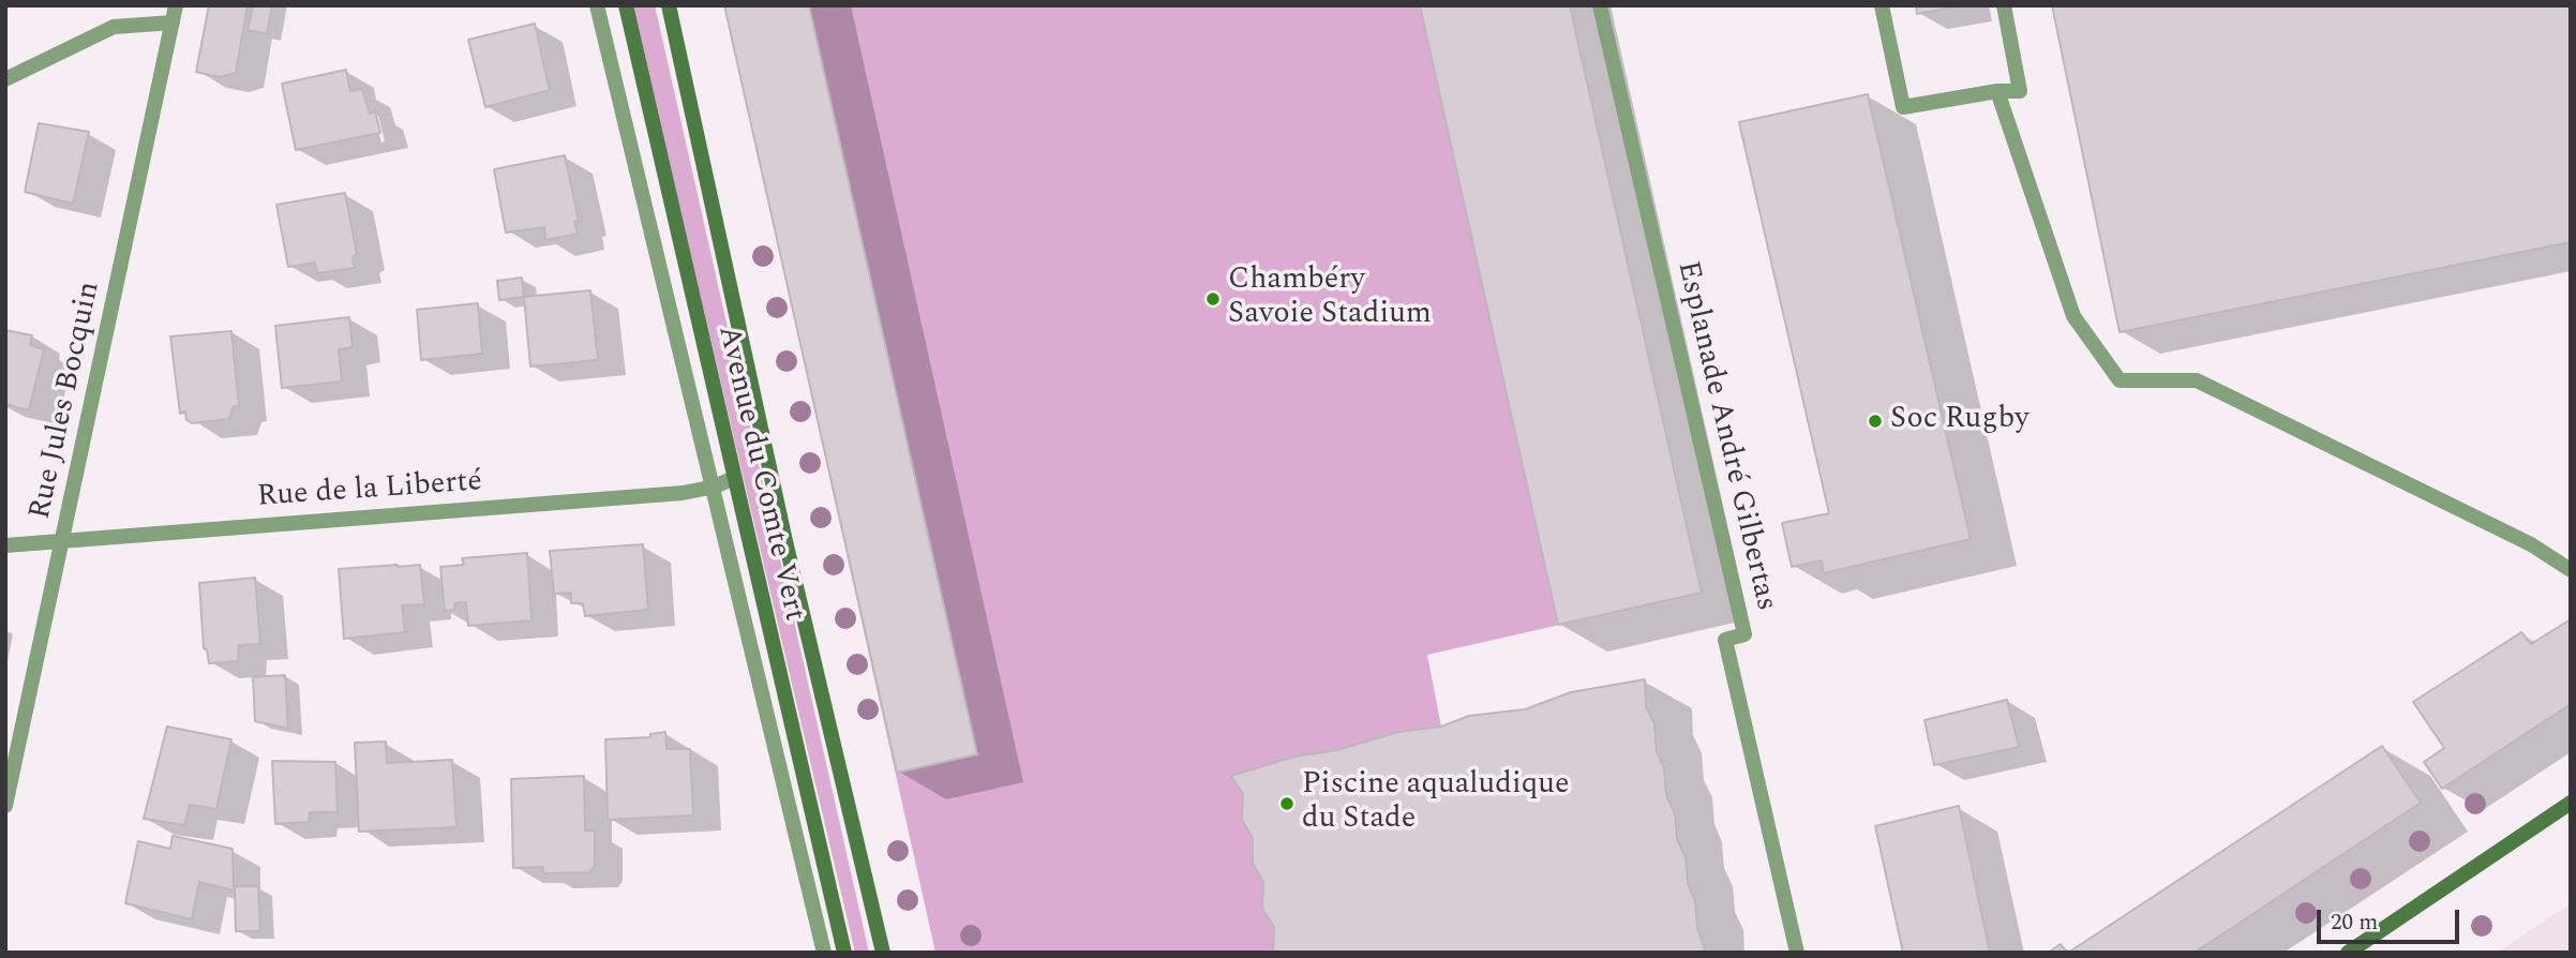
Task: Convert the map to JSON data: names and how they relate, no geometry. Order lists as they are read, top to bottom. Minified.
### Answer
{"streets":{"main road":["Avenue du Comte Vert"],"street":["Rue Jules Bocquin","Esplanade André Gilbertas","Rue de la Liberté"]},"crossings":[["Rue Jules Bocquin","Rue de la Liberté"],["Avenue du Comte Vert","Rue de la Liberté"]],"places":["Chambéry Savoie Stadium","Soc Rugby","Piscine aqualudique du Stade"],"scale_bar":"20 m"}
